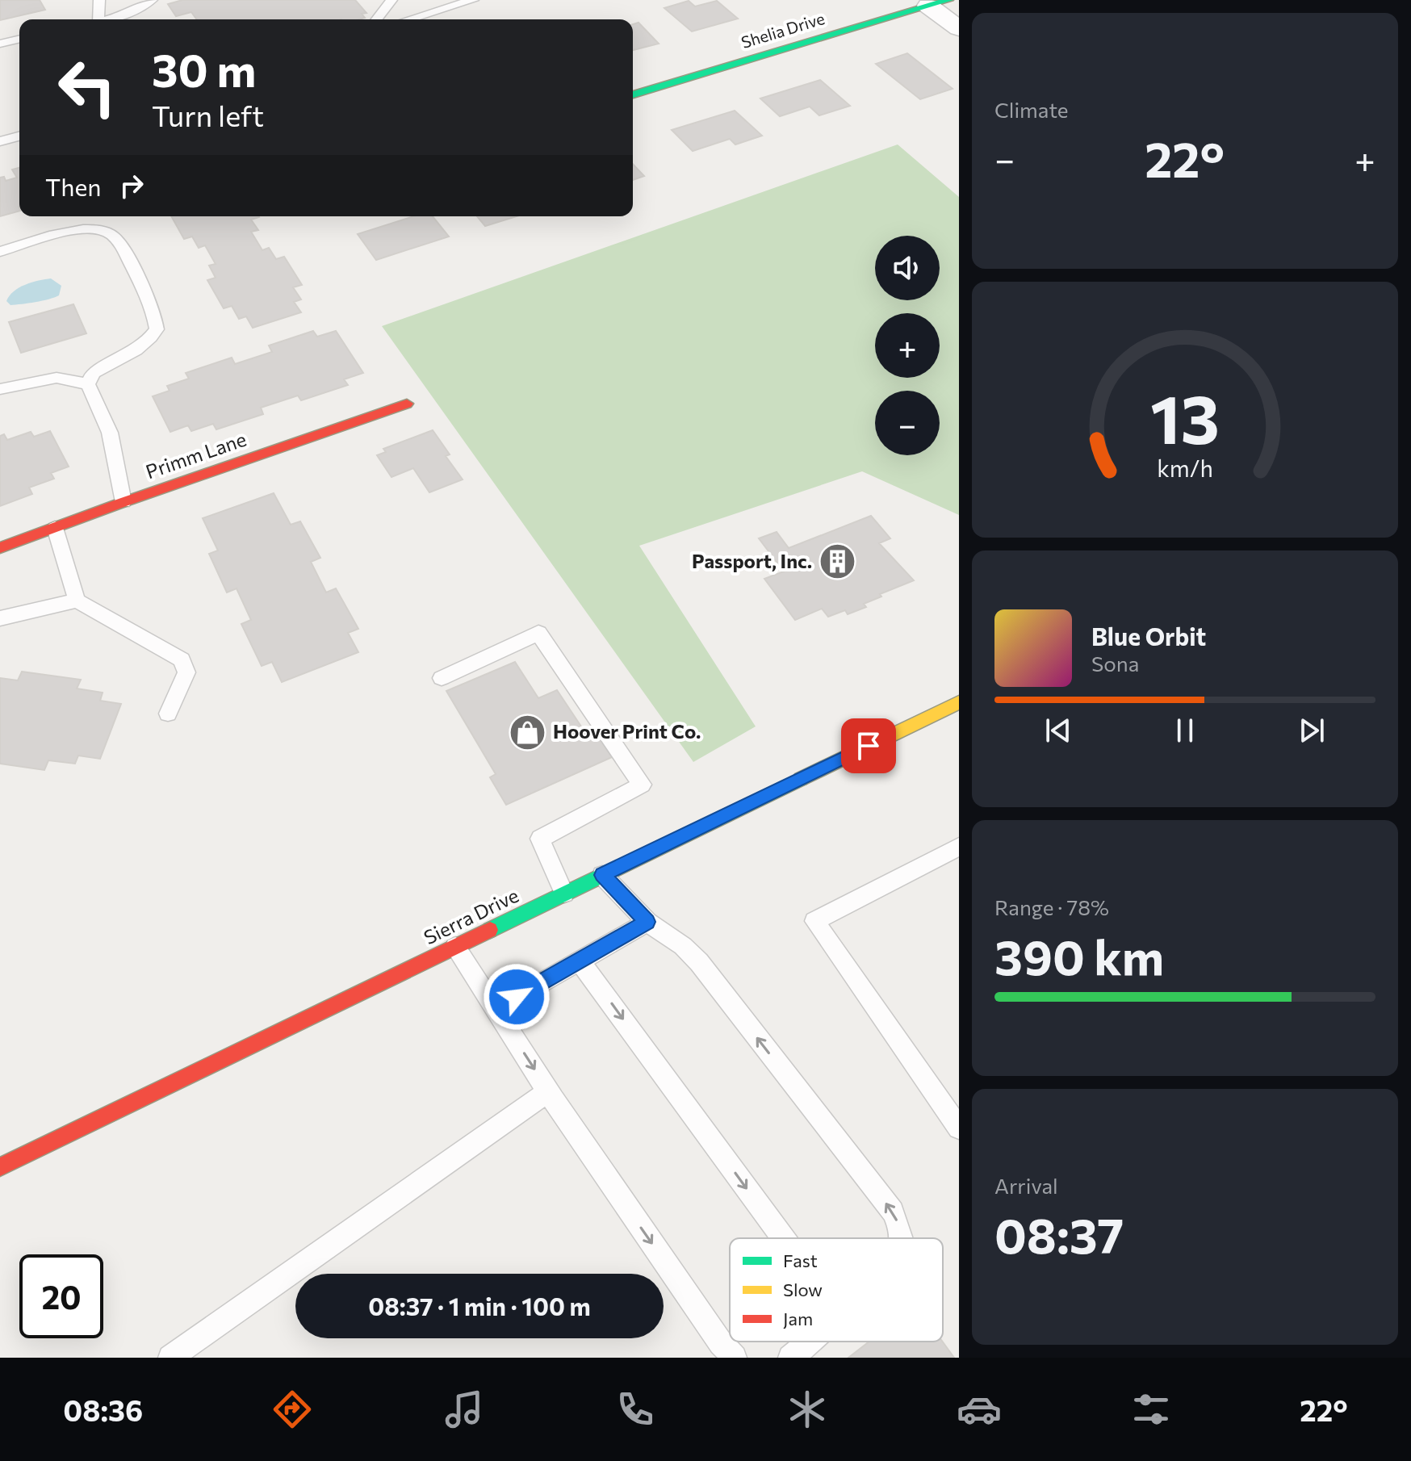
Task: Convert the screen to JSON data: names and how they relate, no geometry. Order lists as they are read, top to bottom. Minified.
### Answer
{"streets":{"street":["Shelia Drive","Primm Lane","Sierra Drive"]},"places":{"building":["Passport, Inc."],"shop":["Hoover Print Co."]},"legend":["Fast","Slow","Jam"],"page":{"tile":["Climate",["Range · 78%","390 km"],["Arrival","08:37"]],"turn":["30 m","Turn left"],"heat":["−","22°","+"],"then":"Then","map_buttons":["+","−"],"song":["Blue Orbit","Sona"],"limit":"20","trip":"08:37 · 1 min · 100 m","tabs":["08:36","22°"],"gauge":["13","km/h"]}}
